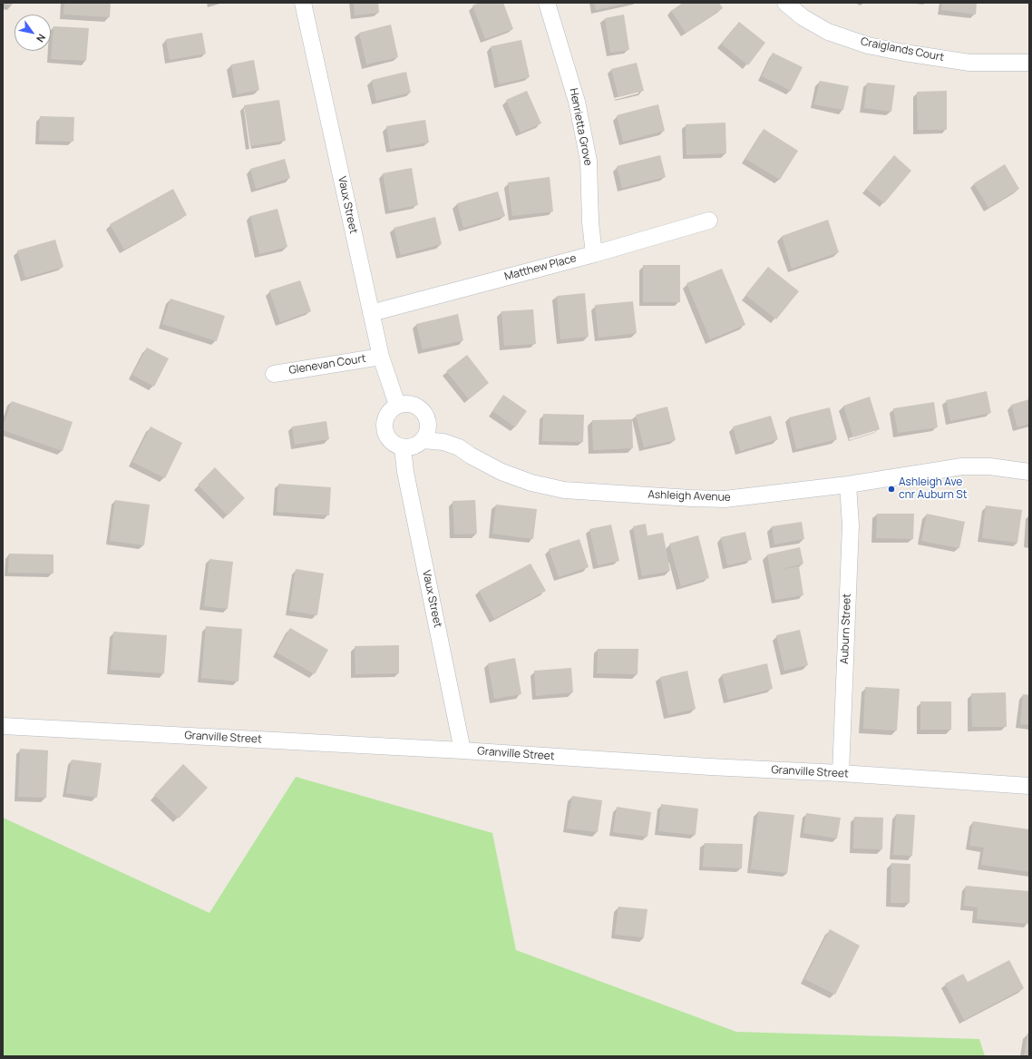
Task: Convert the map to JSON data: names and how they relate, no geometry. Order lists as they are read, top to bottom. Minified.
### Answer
{"streets":{"street":["Craiglands Court","Henrietta Grove","Vaux Street","Matthew Place","Glenevan Court","Ashleigh Avenue","Auburn Street","Granville Street"]},"crossings":[["Henrietta Grove","Matthew Place"],["Vaux Street","Matthew Place"],["Vaux Street","Glenevan Court"],["Vaux Street","Ashleigh Avenue"],["Vaux Street","Granville Street"],["Ashleigh Avenue","Auburn Street"],["Auburn Street","Granville Street"]],"places":["Ashleigh Ave cnr Auburn St"],"north":"bottom right"}
